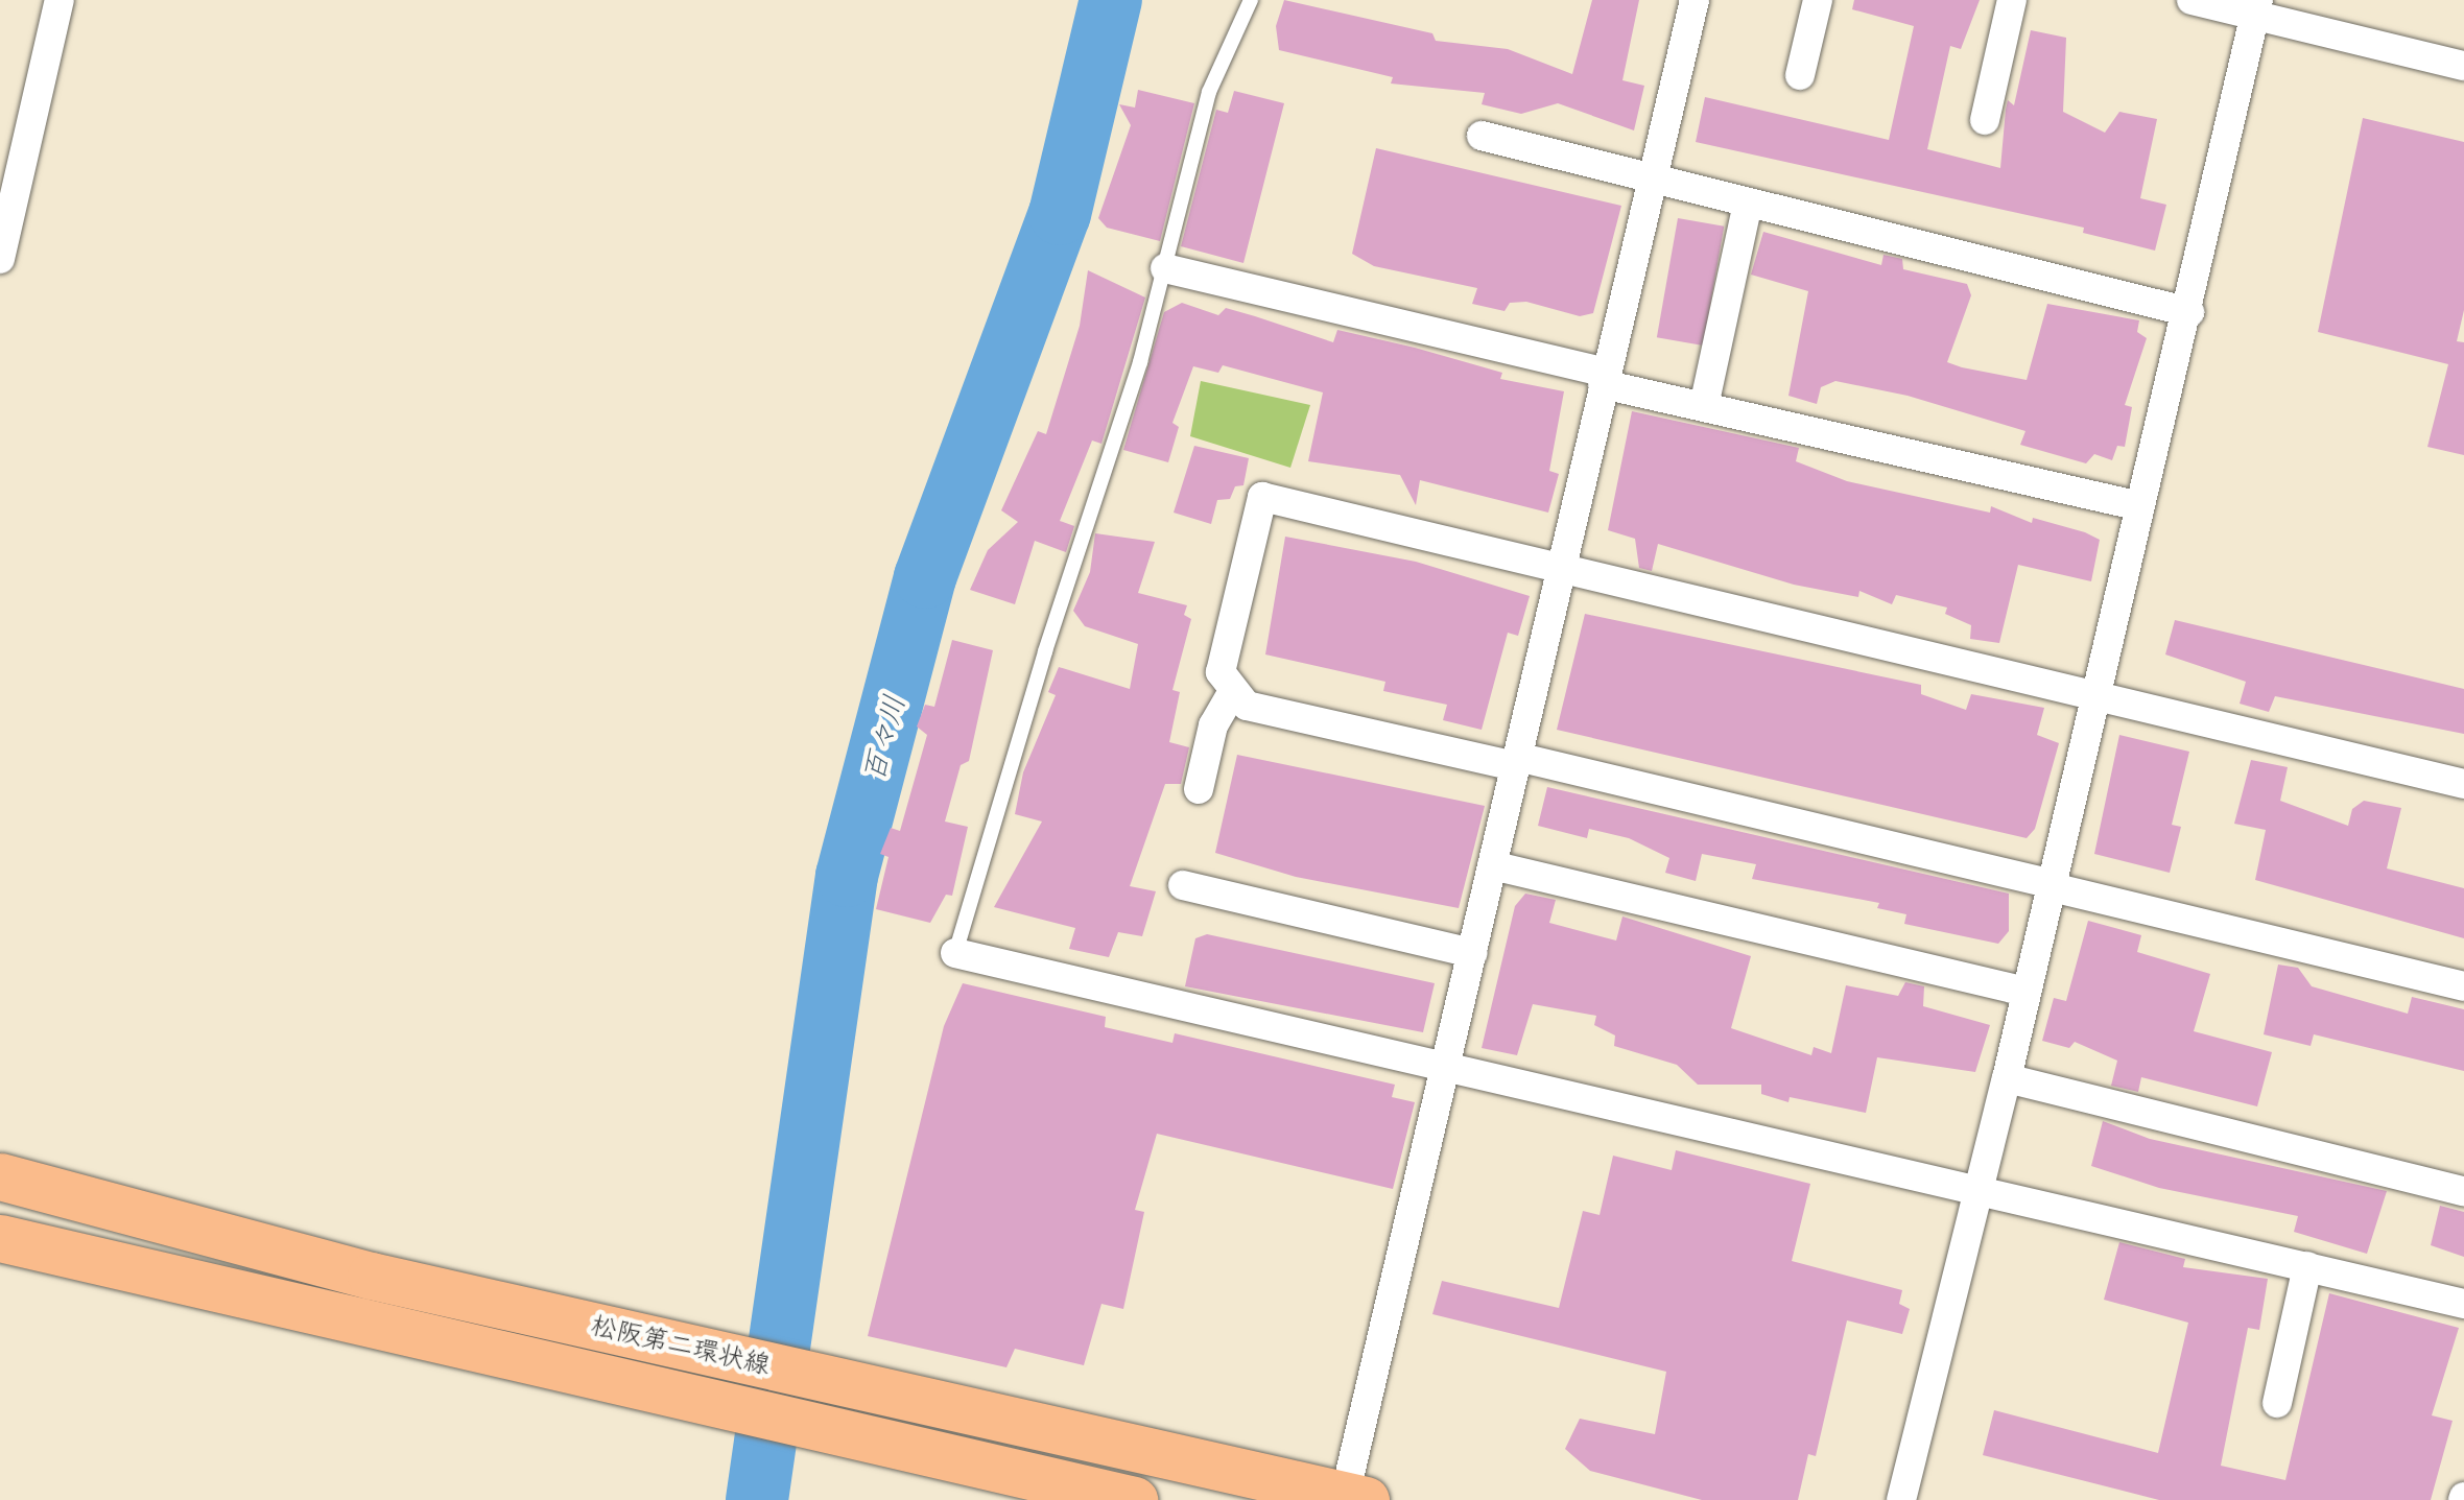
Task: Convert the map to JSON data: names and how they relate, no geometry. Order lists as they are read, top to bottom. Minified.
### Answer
{"streets":{"main road":["松阪第二環状線"]},"water":["百々川"]}
